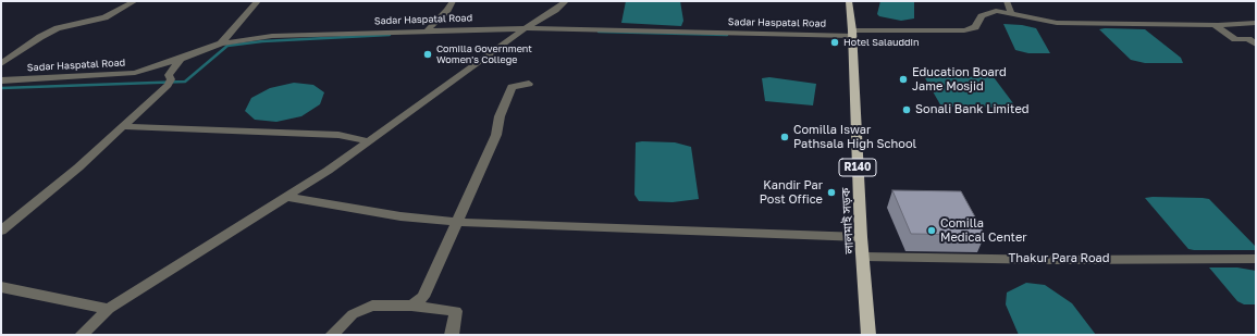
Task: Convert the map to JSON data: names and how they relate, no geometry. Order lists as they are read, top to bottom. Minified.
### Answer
{"streets":{"main road":["R140","লালমাই সড়ক"],"street":["Sadar Haspatal Road","Thakur Para Road"]},"crossings":[["Sadar Haspatal Road","লালমাই সড়ক"],["লালমাই সড়ক","Thakur Para Road"]],"places":["Hotel Salauddin","Comilla Government Women's College","Education Board Jame Mosjid","Sonali Bank Limited","Comilla Iswar Pathsala High School","Kandir Par Post Office","Comilla Medical Center"]}
